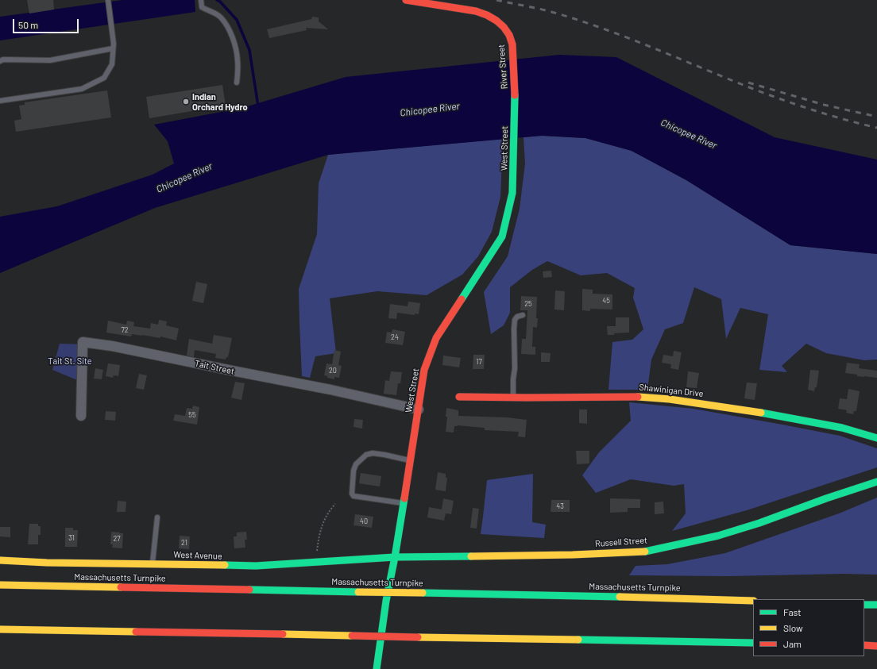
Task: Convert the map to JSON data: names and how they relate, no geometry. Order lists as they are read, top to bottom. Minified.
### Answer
{"streets":{"main road":["River Street","West Street","Shawinigan Drive","Russell Street","West Avenue","Massachusetts Turnpike"],"street":["Tait Street"]},"crossings":[["River Street","West Street"],["West Street","Tait Street"],["West Street","Russell Street"],["West Street","West Avenue"],["Russell Street","West Avenue"]],"water":["Chicopee River"],"parks":["Tait St. Site"],"places":["Indian Orchard Hydro"],"house_numbers":["45","25","72","24","17","20","55","43","40","31","27","21"],"legend":["Fast","Slow","Jam"],"scale_bar":"50 m"}
